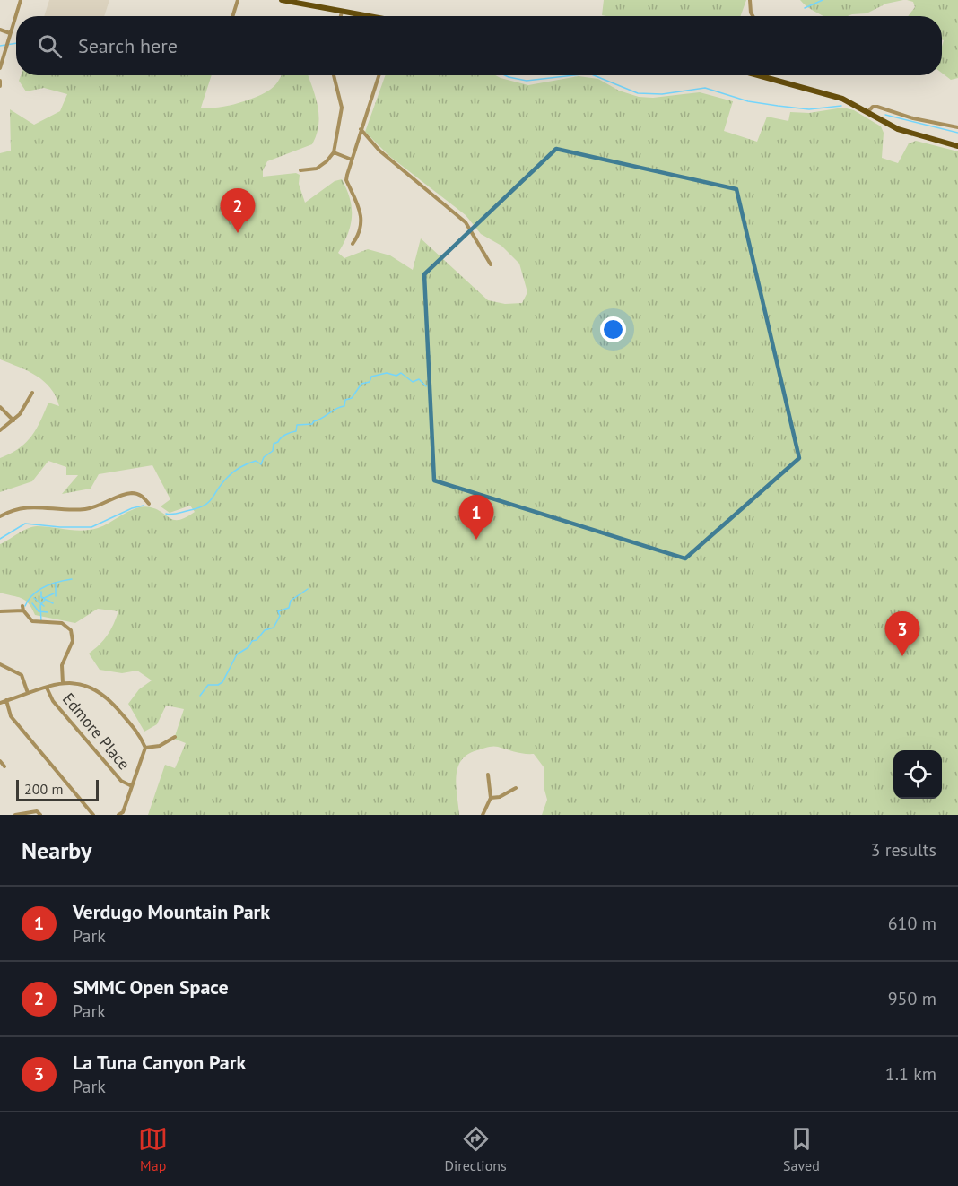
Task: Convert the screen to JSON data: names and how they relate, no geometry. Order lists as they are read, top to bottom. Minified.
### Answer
{"streets":{"street":["Edmore Place"]},"scale_bar":"200 m","page":{"search":"Search here","pins":["2","1","3"],"scale":"200 m","heading":["Nearby","3 results"],"list":[{"mark":"1","name":"Verdugo Mountain Park","note":"Park","value":"610 m"},{"mark":"2","name":"SMMC Open Space","note":"Park","value":"950 m"},{"mark":"3","name":"La Tuna Canyon Park","note":"Park","value":"1.1 km"}],"nav":["Map","Directions","Saved"]}}
